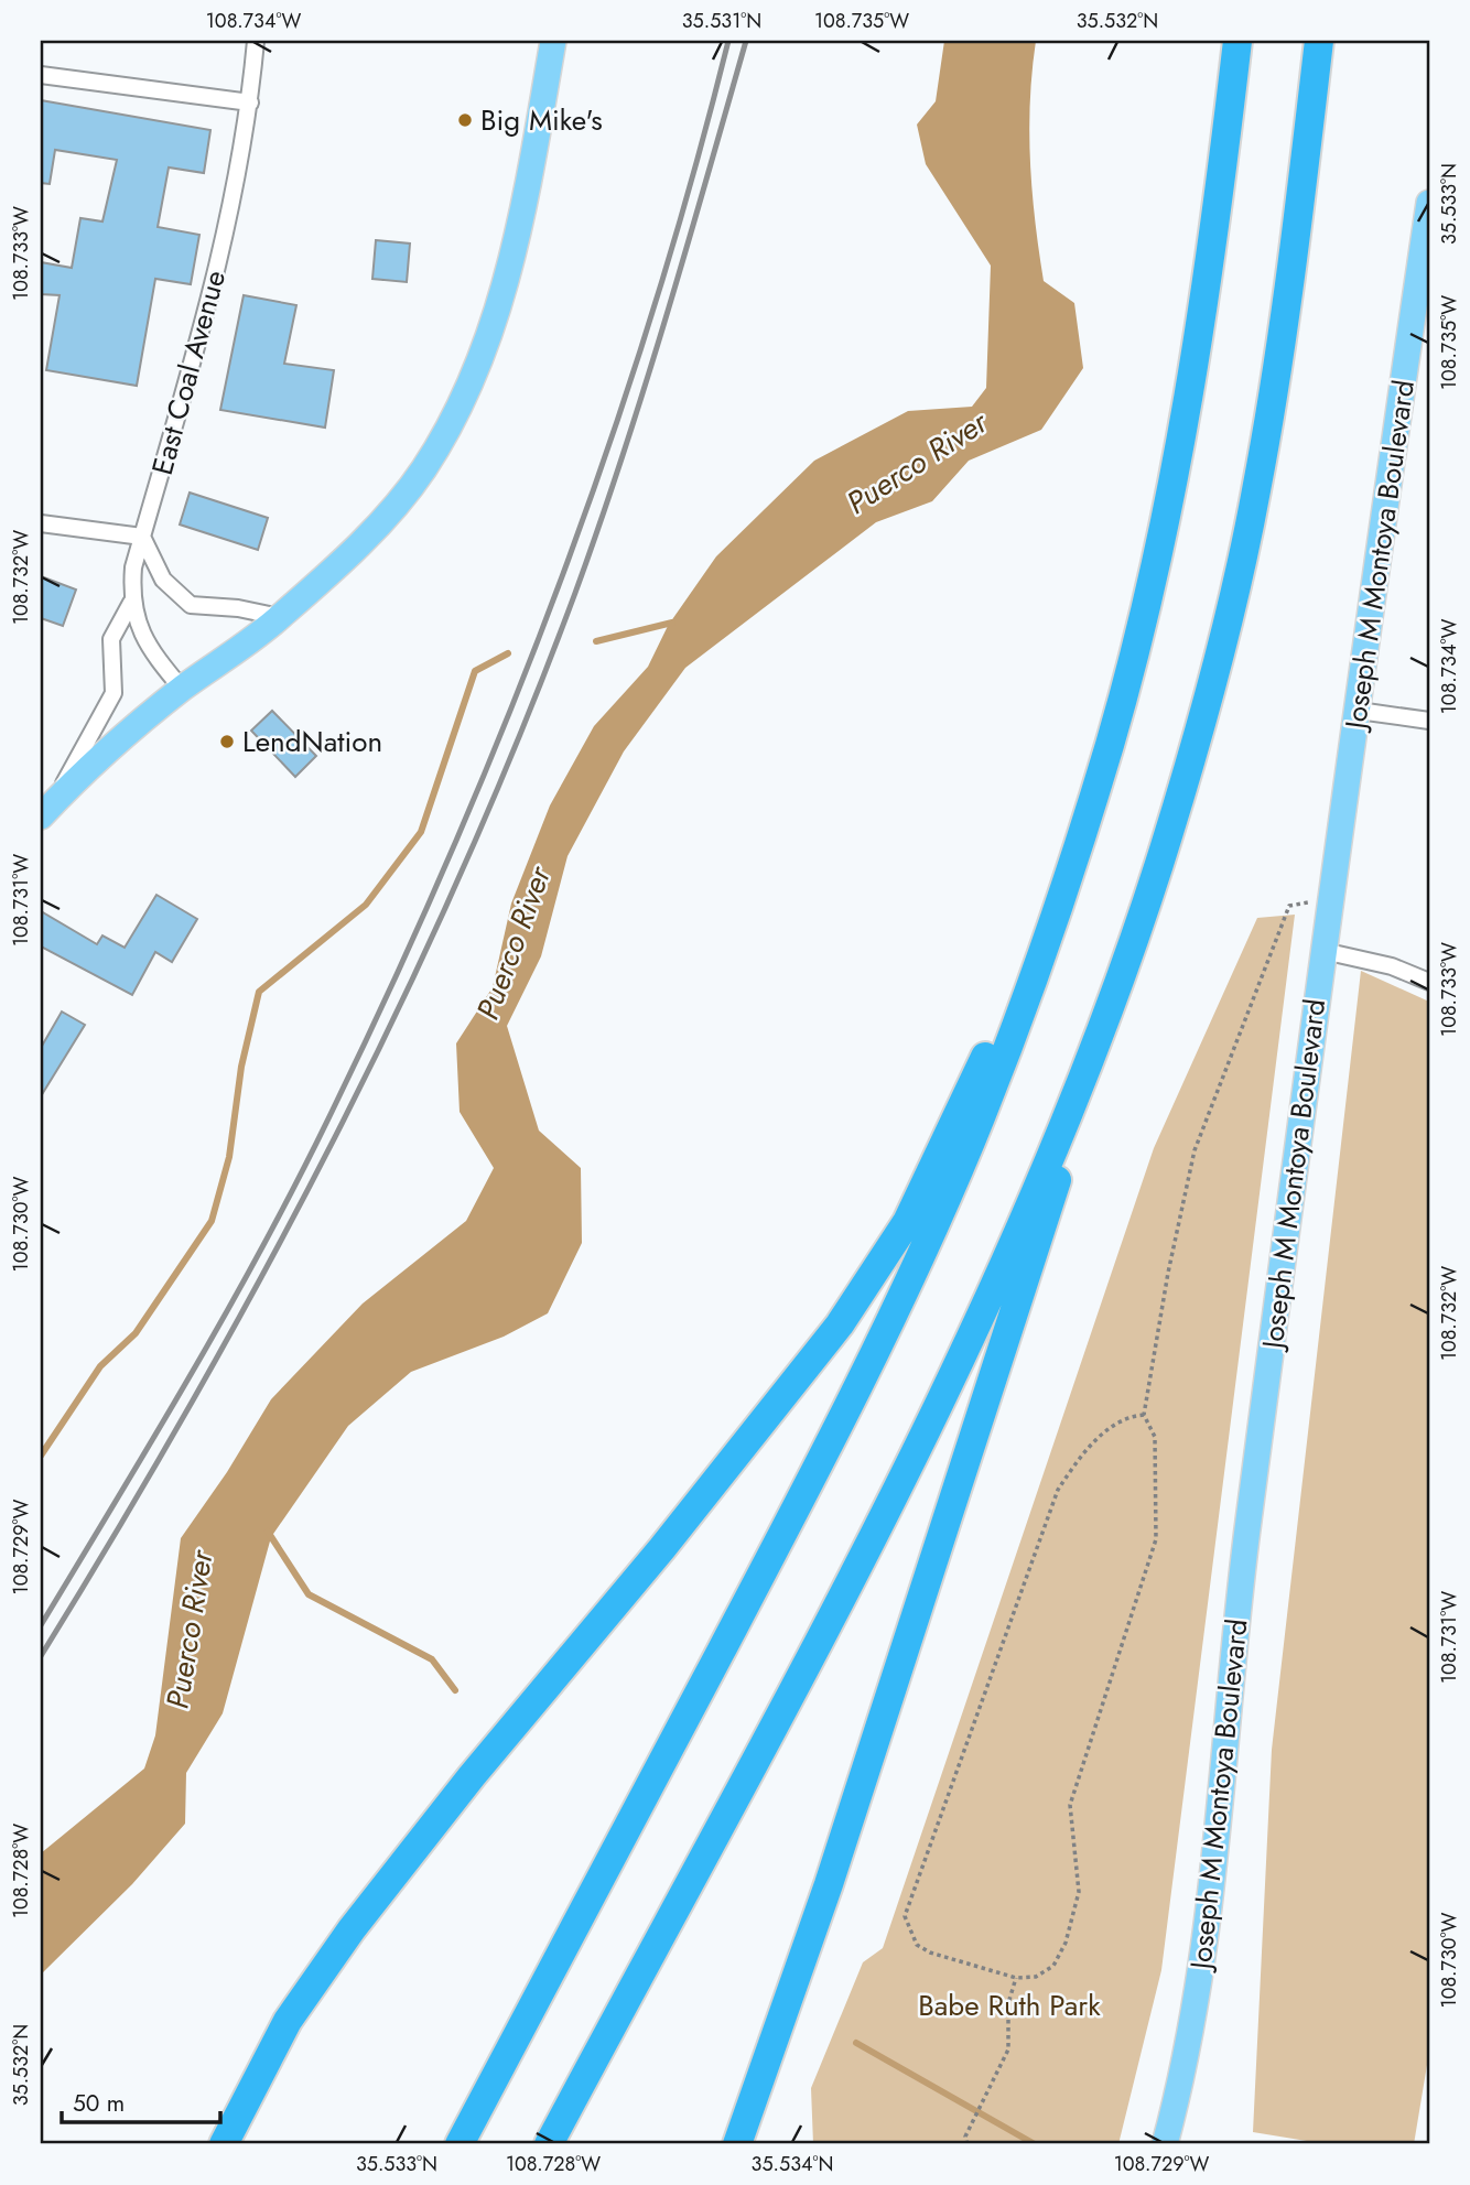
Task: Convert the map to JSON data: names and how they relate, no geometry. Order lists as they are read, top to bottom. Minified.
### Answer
{"streets":{"main road":["Joseph M Montoya Boulevard"],"street":["East Coal Avenue"]},"water":["Puerco River"],"parks":["Babe Ruth Park"],"places":["Big Mike's","LendNation"],"scale_bar":"50 m","coordinates":["108.734°W","35.531°N","108.735°W","35.532°N","35.533°N","108.733°W","108.732°W","108.731°W","108.730°W","108.729°W","108.728°W","35.534°N"]}
